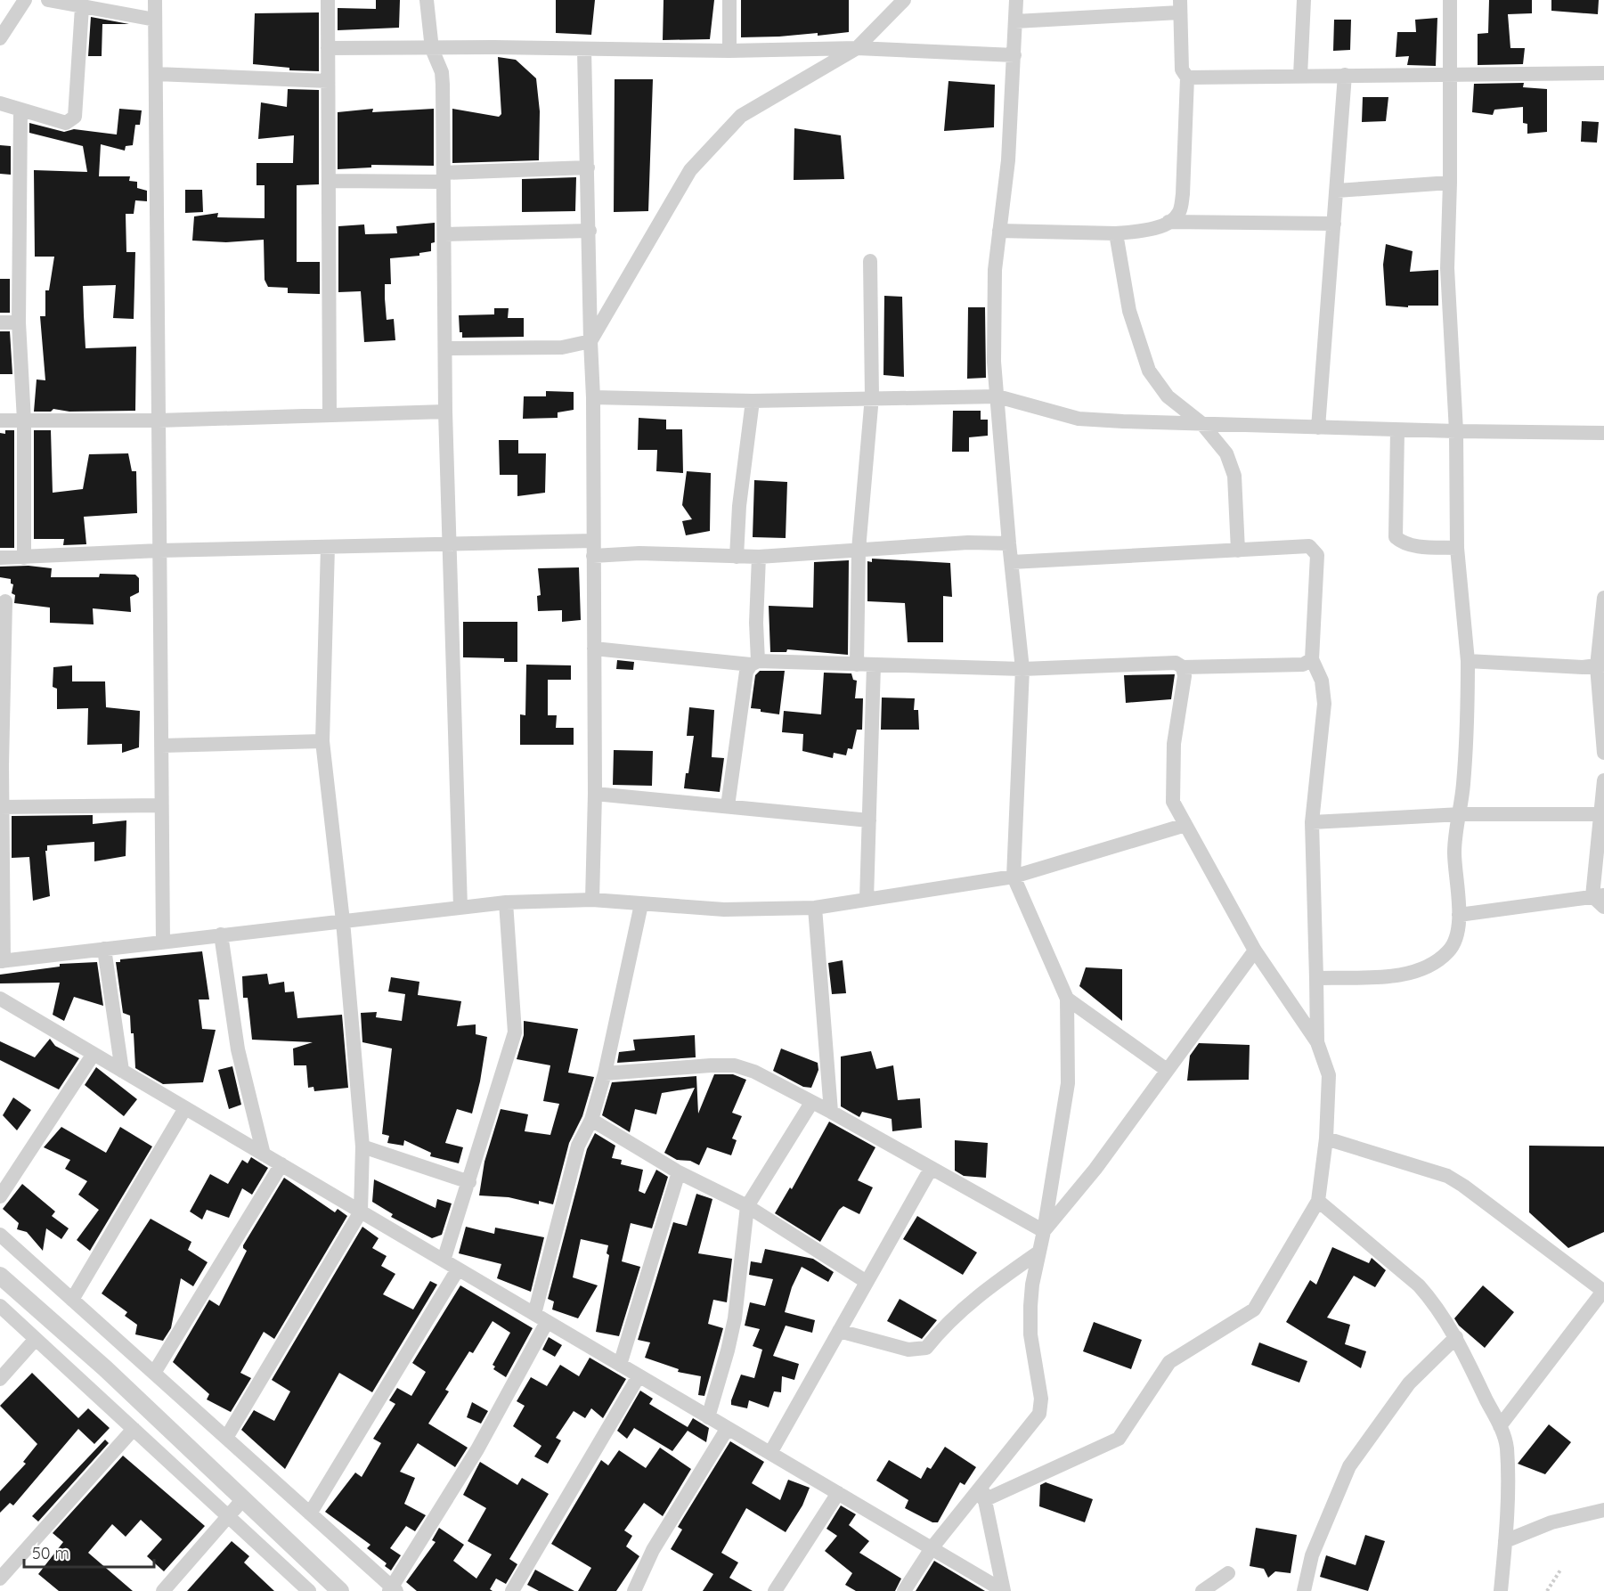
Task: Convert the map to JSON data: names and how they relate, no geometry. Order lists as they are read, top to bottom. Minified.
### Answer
{"scale_bar":"50 m"}
